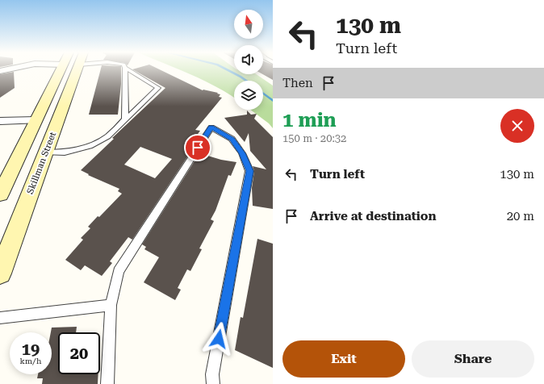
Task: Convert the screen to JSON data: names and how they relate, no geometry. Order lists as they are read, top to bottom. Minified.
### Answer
{"streets":{"main road":["Skillman Street"]},"north":"top","page":{"turn":["130 m","Turn left"],"then":"Then","heading":["1 min","150 m · 20:32"],"list":[{"name":"Turn left","value":"130 m"},{"name":"Arrive at destination","value":"20 m"}],"speed":"19 km/h","limit":"20","buttons":["Exit","Share"]}}
